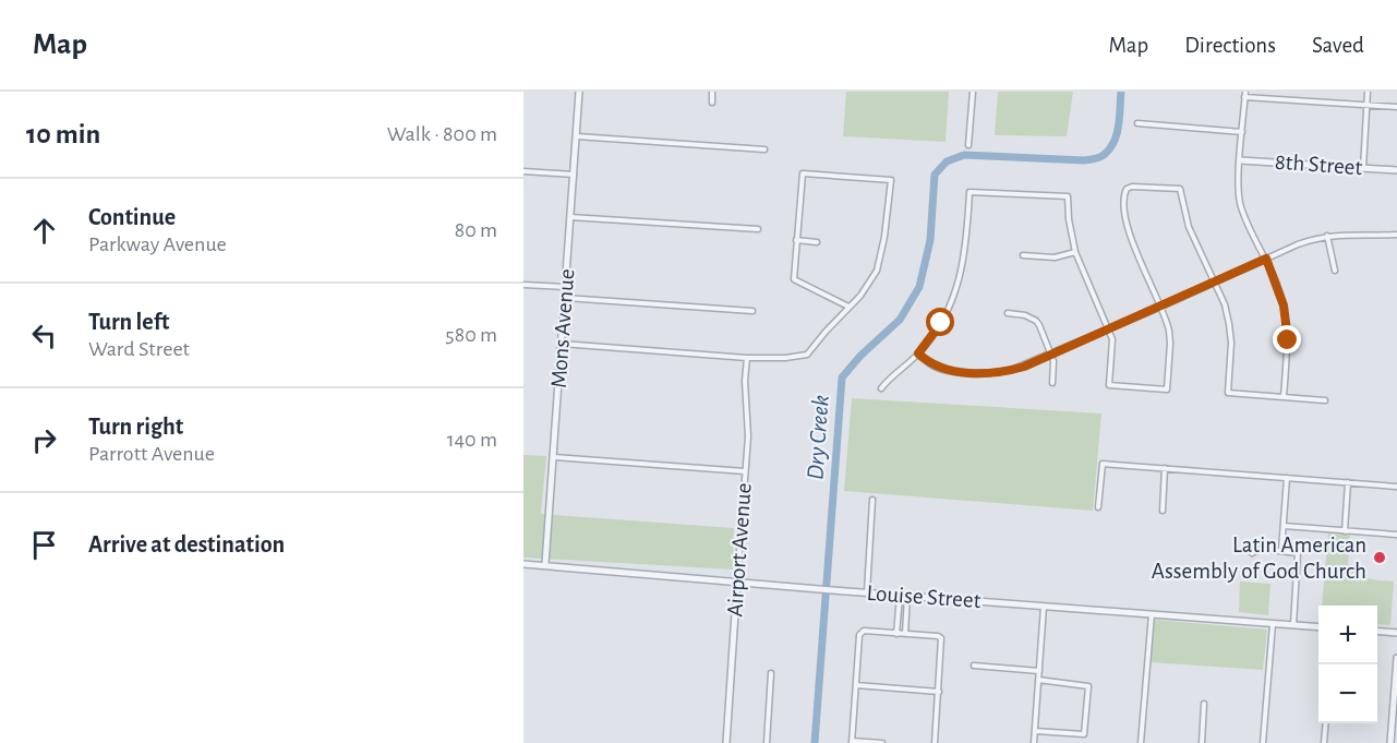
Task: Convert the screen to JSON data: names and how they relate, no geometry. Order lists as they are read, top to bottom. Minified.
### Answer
{"streets":{"street":["8th Street","Mons Avenue","Airport Avenue","Louise Street"]},"crossings":[["Mons Avenue","Louise Street"],["Airport Avenue","Louise Street"]],"water":["Dry Creek"],"places":["Latin American Assembly of God Church"],"page":{"header":"Map","nav":["Map","Directions","Saved"],"heading":["10 min","Walk · 800 m"],"list":[["Continue","Parkway Avenue","80 m"],["Turn left","Ward Street","580 m"],["Turn right","Parrott Avenue","140 m"],"Arrive at destination"],"map_buttons":["+","−"]}}
